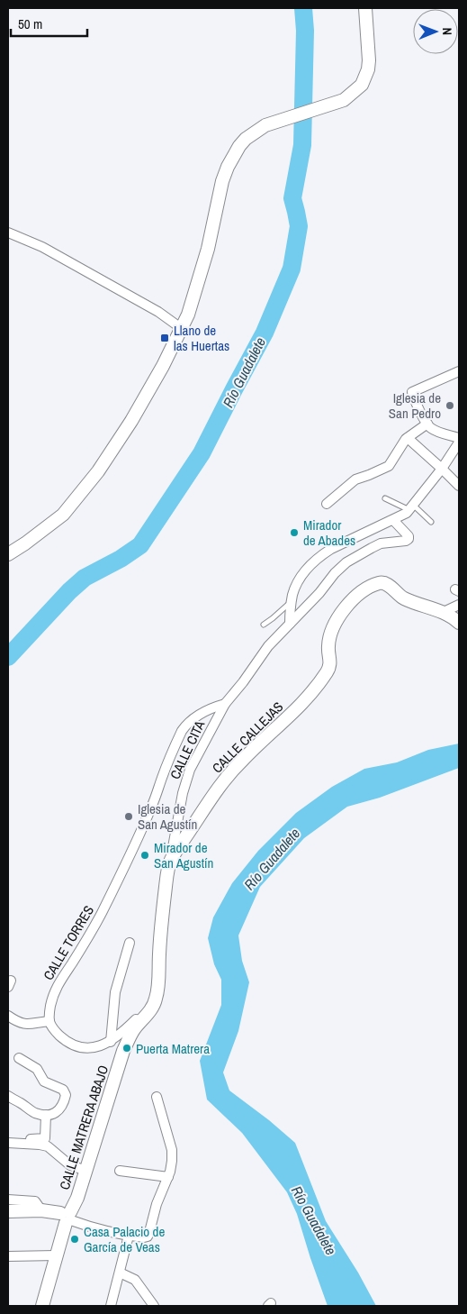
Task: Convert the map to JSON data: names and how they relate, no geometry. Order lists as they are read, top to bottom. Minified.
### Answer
{"streets":{"street":["CALLE CALLEJAS","CALLE CITA","CALLE TORRES","CALLE MATRERA ABAJO"]},"crossings":[["CALLE CALLEJAS","CALLE CITA"],["CALLE CALLEJAS","CALLE MATRERA ABAJO"],["CALLE CITA","CALLE TORRES"]],"water":["Río Guadalete"],"places":{"transit":["Llano de las Huertas"],"other":["Iglesia de San Pedro","Mirador de Abades","Iglesia de San Agustín","Mirador de San Agustín","Puerta Matrera","Casa Palacio de García de Veas"]},"scale_bar":"50 m","north":"right"}
